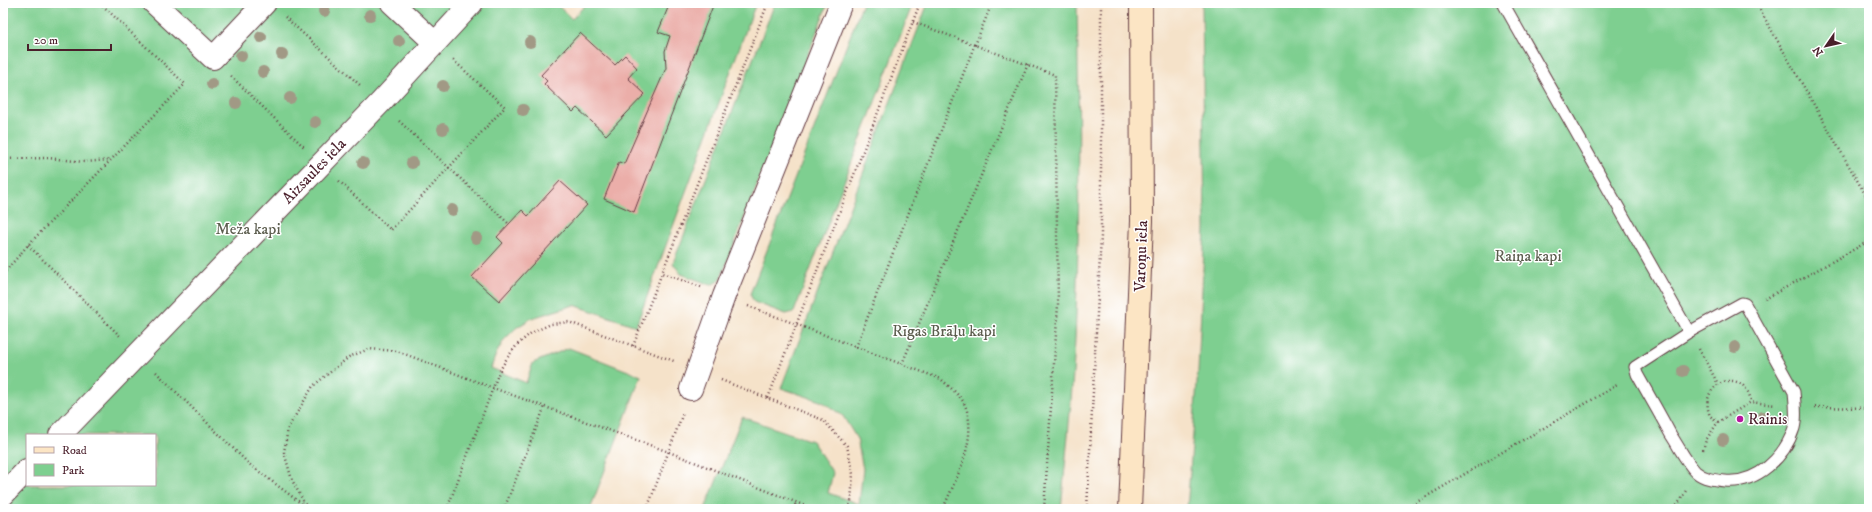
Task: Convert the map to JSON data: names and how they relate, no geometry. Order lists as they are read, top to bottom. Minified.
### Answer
{"streets":{"street":["Aizsaules iela","Varoņu iela"]},"parks":["Meža kapi","Raiņa kapi","Rīgas Brāļu kapi"],"places":["Rainis"],"legend":["Road","Park"],"scale_bar":"20 m","north":"bottom left"}
